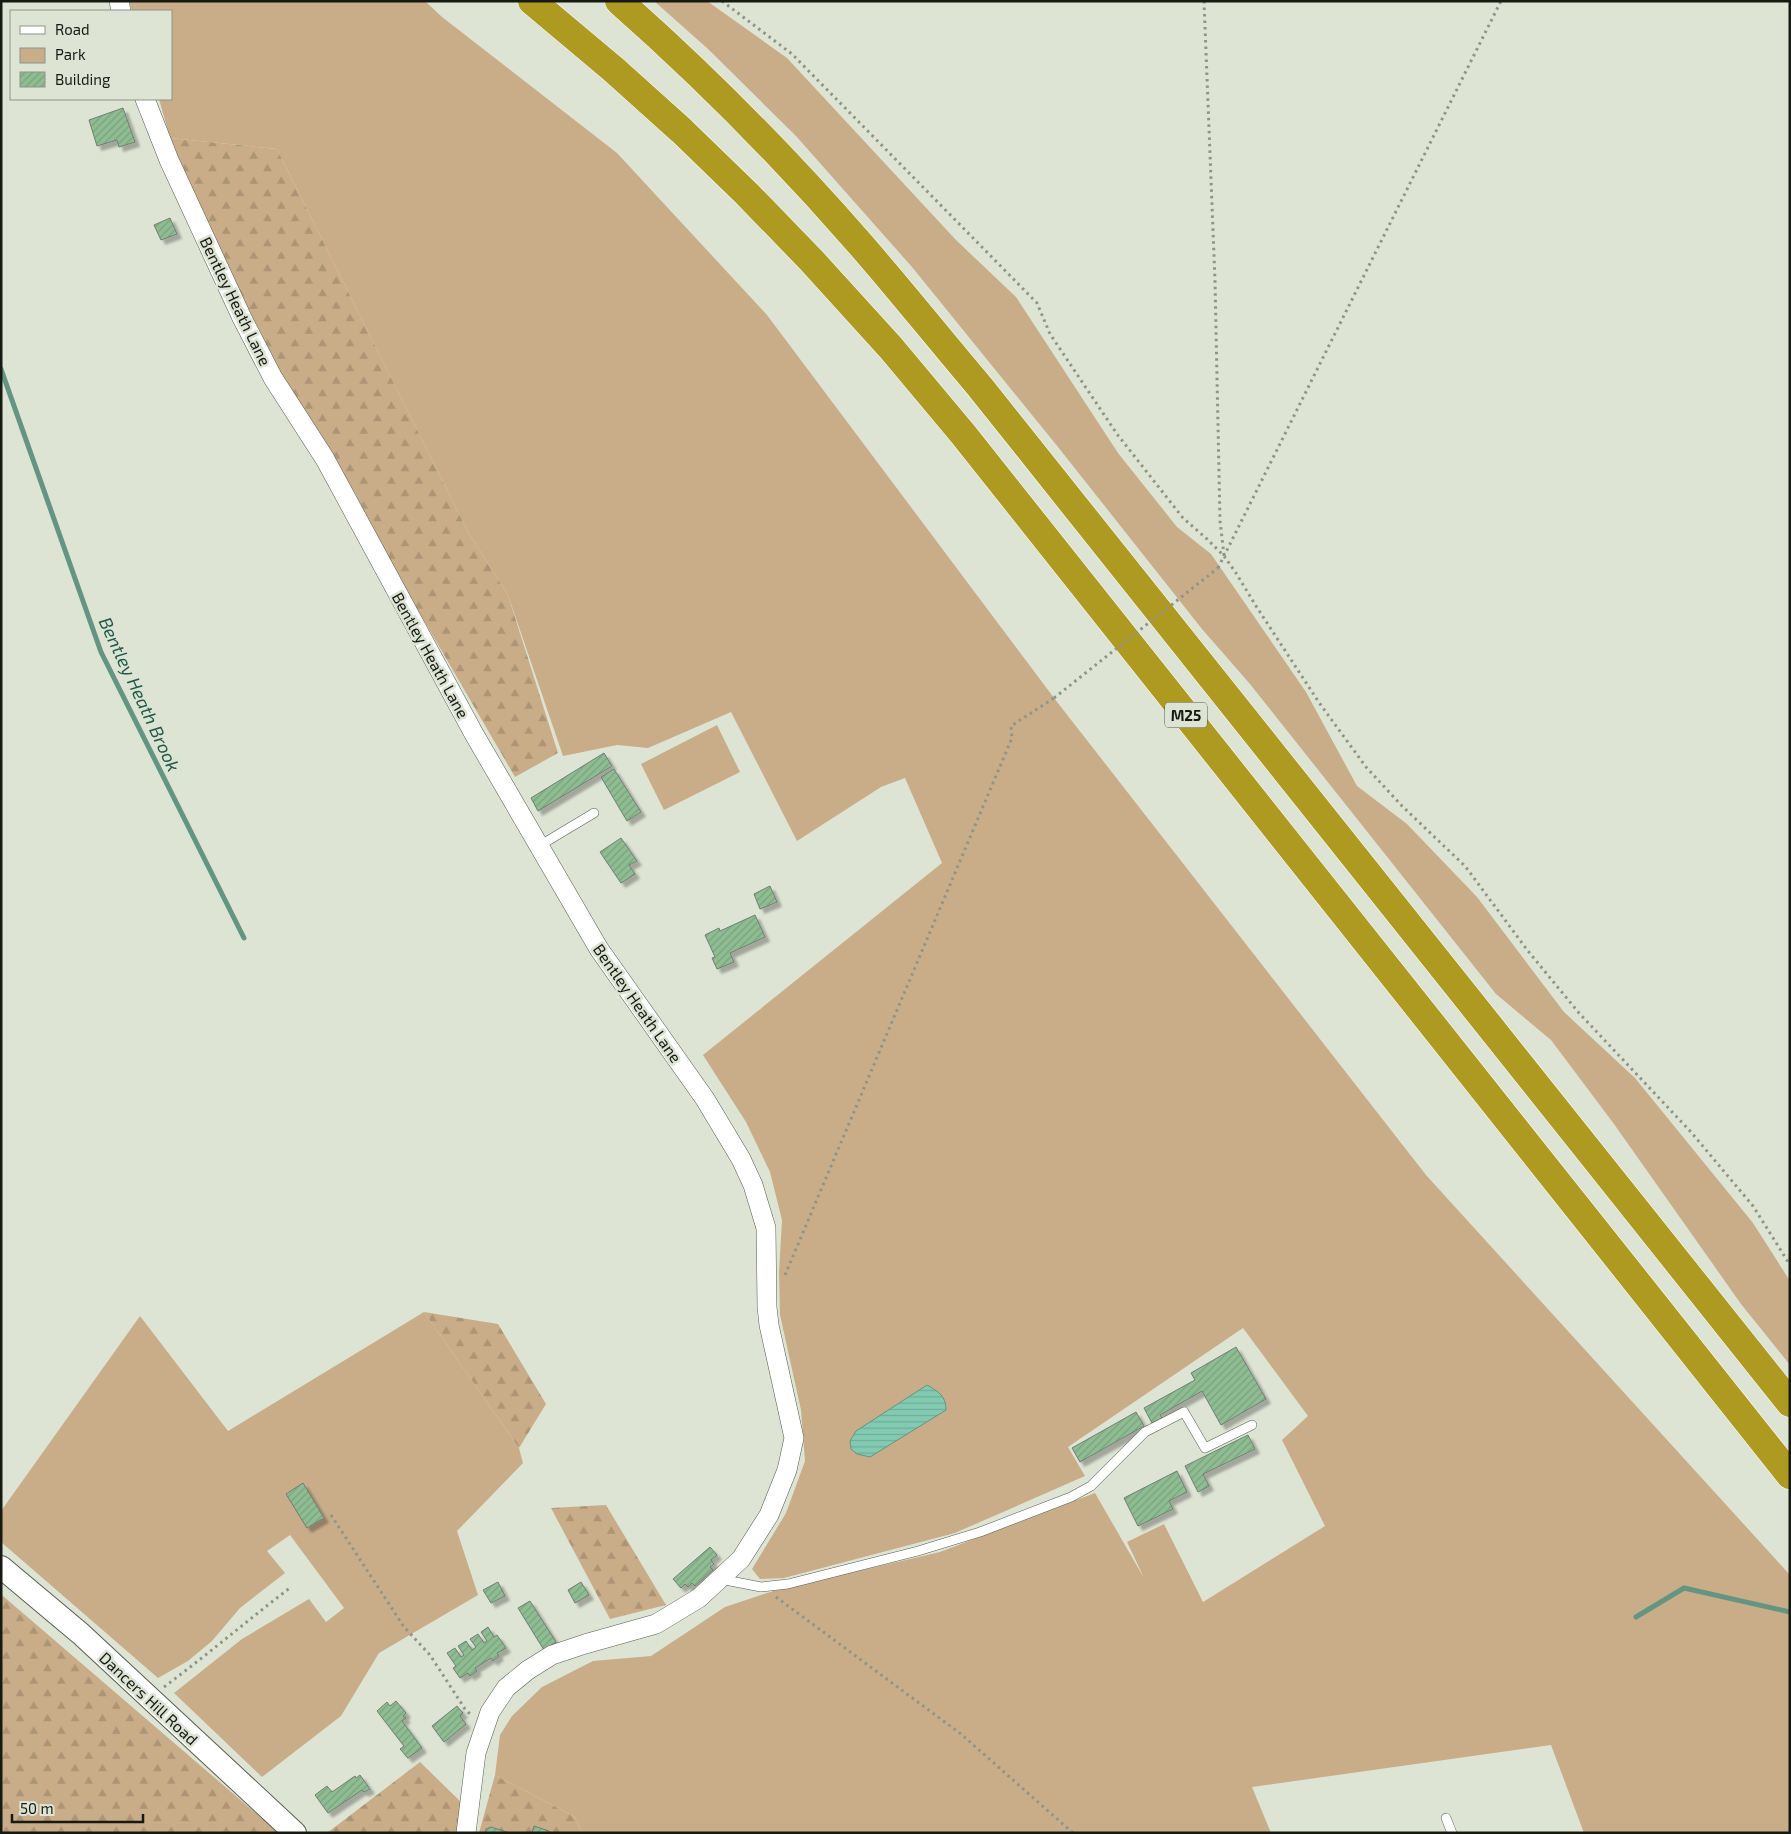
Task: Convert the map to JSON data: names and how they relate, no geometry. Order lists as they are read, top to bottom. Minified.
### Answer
{"streets":{"highway":["M25"],"street":["Bentley Heath Lane","Dancers Hill Road"]},"water":["Bentley Heath Brook"],"legend":["Road","Park","Building"],"scale_bar":"50 m"}
